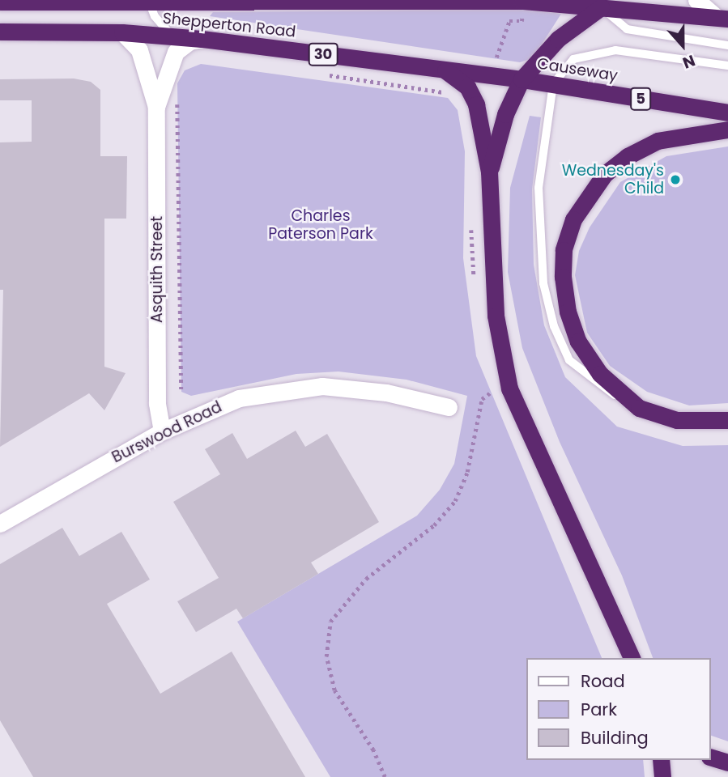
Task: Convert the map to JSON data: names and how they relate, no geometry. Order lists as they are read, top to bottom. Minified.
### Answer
{"streets":{"highway":["Shepperton Road","30","Causeway","5"],"street":["Asquith Street","Burswood Road"]},"crossings":[["Shepperton Road","Causeway"],["Shepperton Road","Asquith Street"],["Asquith Street","Burswood Road"]],"parks":["Charles Paterson Park"],"places":["Wednesday's Child"],"legend":["Road","Park","Building"],"north":"bottom"}
